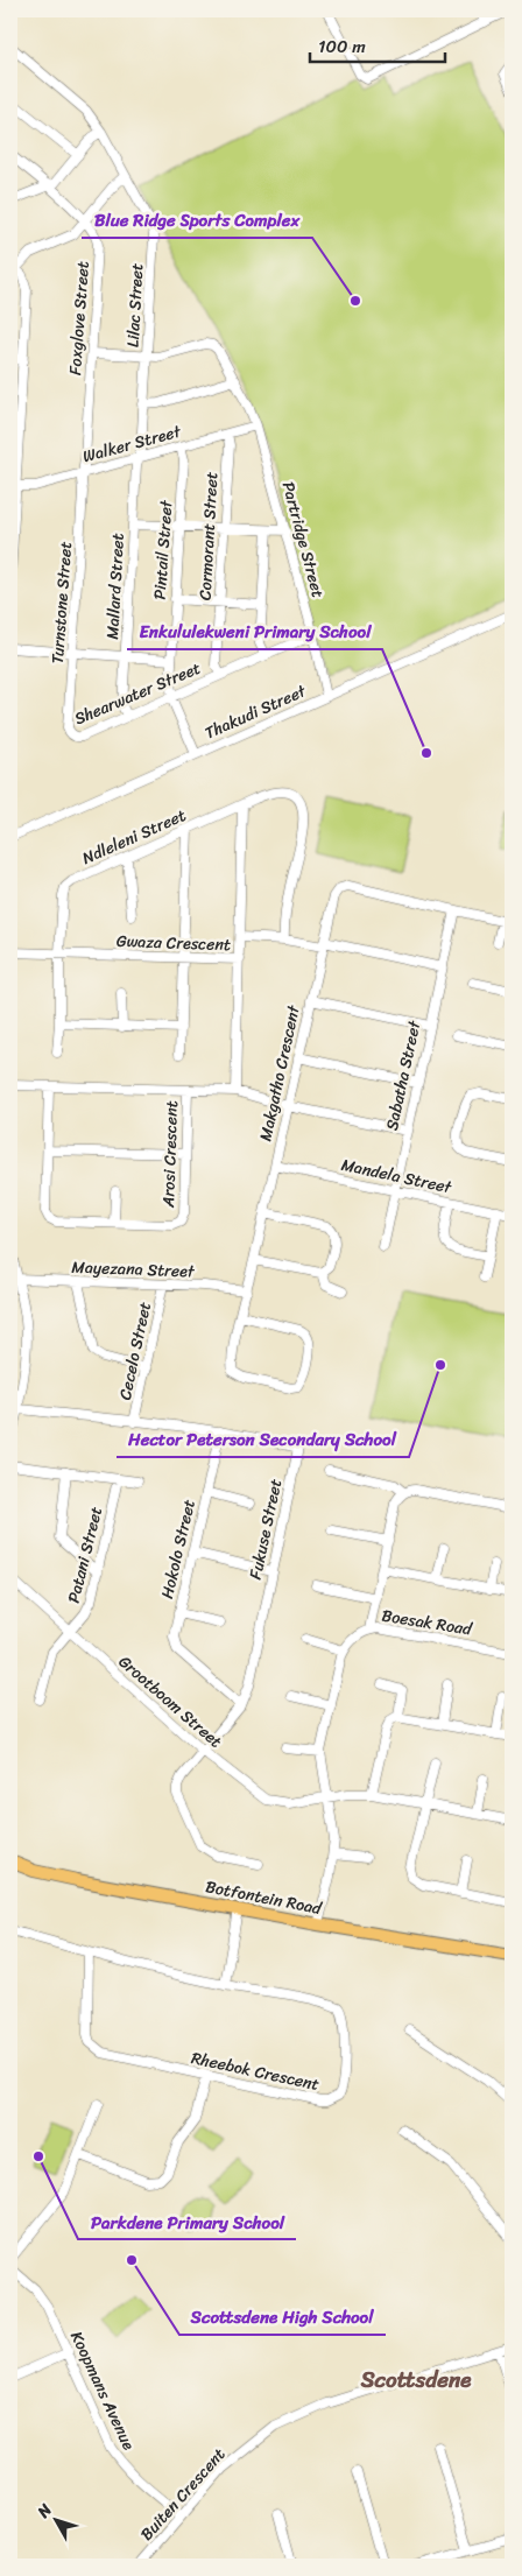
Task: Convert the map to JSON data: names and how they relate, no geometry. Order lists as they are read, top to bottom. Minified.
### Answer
{"streets":{"main road":["Botfontein Road"],"street":["Lilac Street","Foxglove Street","Walker Street","Cormorant Street","Partridge Street","Pintail Street","Mallard Street","Turnstone Street","Shearwater Street","Thakudi Street","Ndleleni Street","Gwaza Crescent","Makgatho Crescent","Sabatha Street","Arosi Crescent","Mandela Street","Mayezana Street","Cecelo Street","Fukuse Street","Hokolo Street","Patani Street","Boesak Road","Grootboom Street","Rheebok Crescent","Koopmans Avenue","Buiten Crescent"]},"crossings":[["Lilac Street","Walker Street"],["Lilac Street","Partridge Street"],["Lilac Street","Mallard Street"],["Foxglove Street","Walker Street"],["Foxglove Street","Partridge Street"],["Foxglove Street","Turnstone Street"],["Walker Street","Cormorant Street"],["Walker Street","Partridge Street"],["Walker Street","Pintail Street"],["Walker Street","Mallard Street"],["Walker Street","Turnstone Street"],["Cormorant Street","Shearwater Street"],["Partridge Street","Shearwater Street"],["Partridge Street","Thakudi Street"],["Pintail Street","Shearwater Street"],["Pintail Street","Thakudi Street"],["Mallard Street","Shearwater Street"],["Turnstone Street","Shearwater Street"],["Ndleleni Street","Gwaza Crescent"],["Makgatho Crescent","Sabatha Street"],["Makgatho Crescent","Mandela Street"],["Makgatho Crescent","Mayezana Street"],["Sabatha Street","Mandela Street"],["Mayezana Street","Cecelo Street"],["Cecelo Street","Fukuse Street"],["Fukuse Street","Hokolo Street"],["Fukuse Street","Grootboom Street"],["Patani Street","Grootboom Street"],["Koopmans Avenue","Buiten Crescent"]],"districts":["Scottsdene"],"places":["Blue Ridge Sports Complex","Enkululekweni Primary School","Hector Peterson Secondary School","Parkdene Primary School","Scottsdene High School"],"scale_bar":"100 m","north":"top left"}
